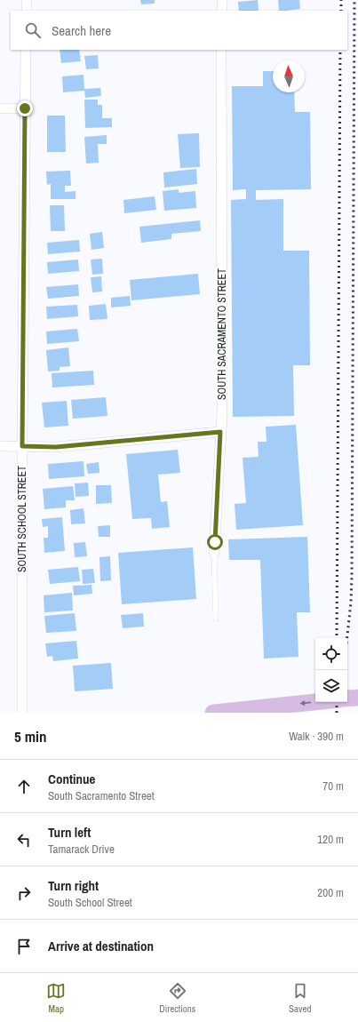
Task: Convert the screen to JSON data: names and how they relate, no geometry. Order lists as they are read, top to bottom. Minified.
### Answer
{"streets":{"street":["SOUTH SACRAMENTO STREET","SOUTH SCHOOL STREET"]},"north":"top","page":{"search":"Search here","heading":["5 min","Walk · 390 m"],"list":[["Continue","South Sacramento Street","70 m"],["Turn left","Tamarack Drive","120 m"],["Turn right","South School Street","200 m"],"Arrive at destination"],"nav":["Map","Directions","Saved"]}}
